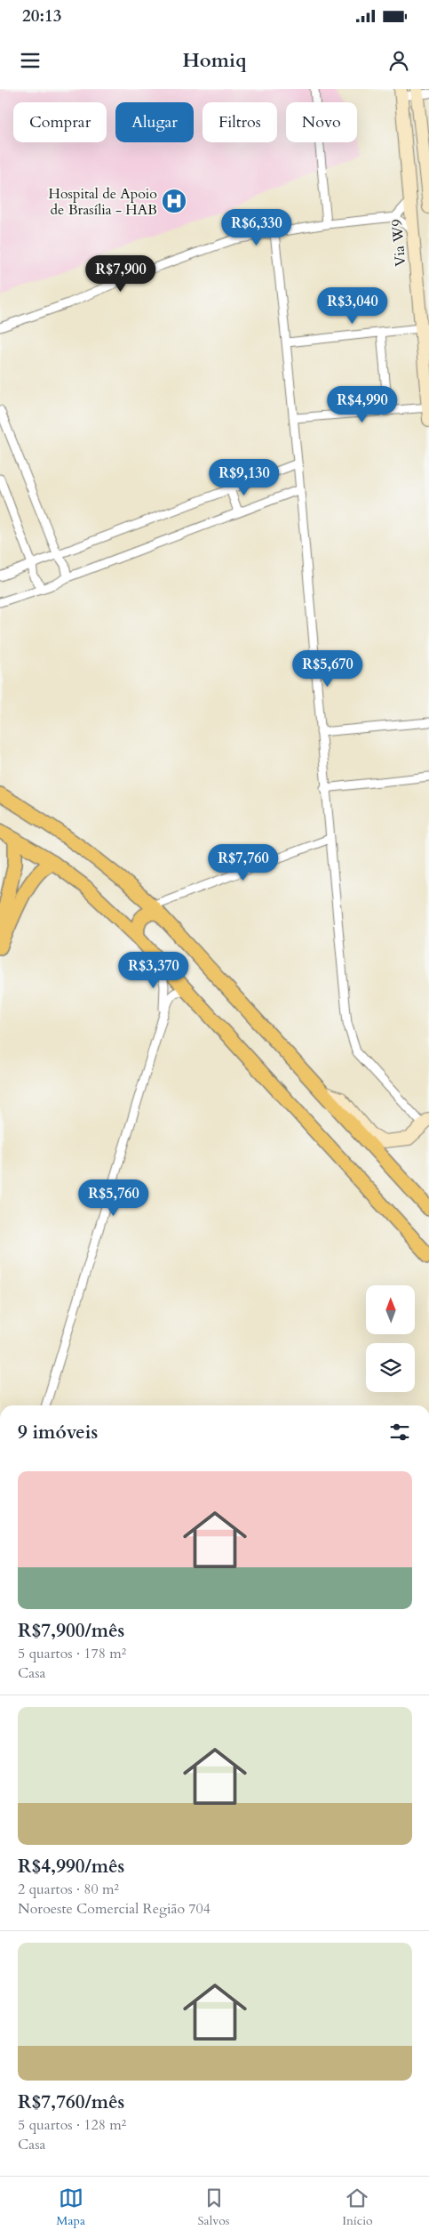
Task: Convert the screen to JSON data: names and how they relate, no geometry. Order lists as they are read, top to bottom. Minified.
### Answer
{"streets":{"street":["Via W9"]},"places":{"hospital":["Hospital de Apoio de Brasília - HAB"]},"north":"top","page":{"status":"20:13","header":"Homiq","chip":["Comprar","Alugar","Filtros","Novo"],"price":["R$6,330","R$7,900","R$3,040","R$4,990","R$9,130","R$5,670","R$7,760","R$3,370","R$5,760"],"heading":"9 imóveis","list":[{"name":"R$7,900/mês","note":"5 quartos · 178 m² · Casa"},{"name":"R$4,990/mês","note":"2 quartos · 80 m² · Noroeste Comercial Região 704"},{"name":"R$7,760/mês","note":"5 quartos · 128 m² · Casa"}],"tabs":["Mapa","Salvos","Início"]}}
